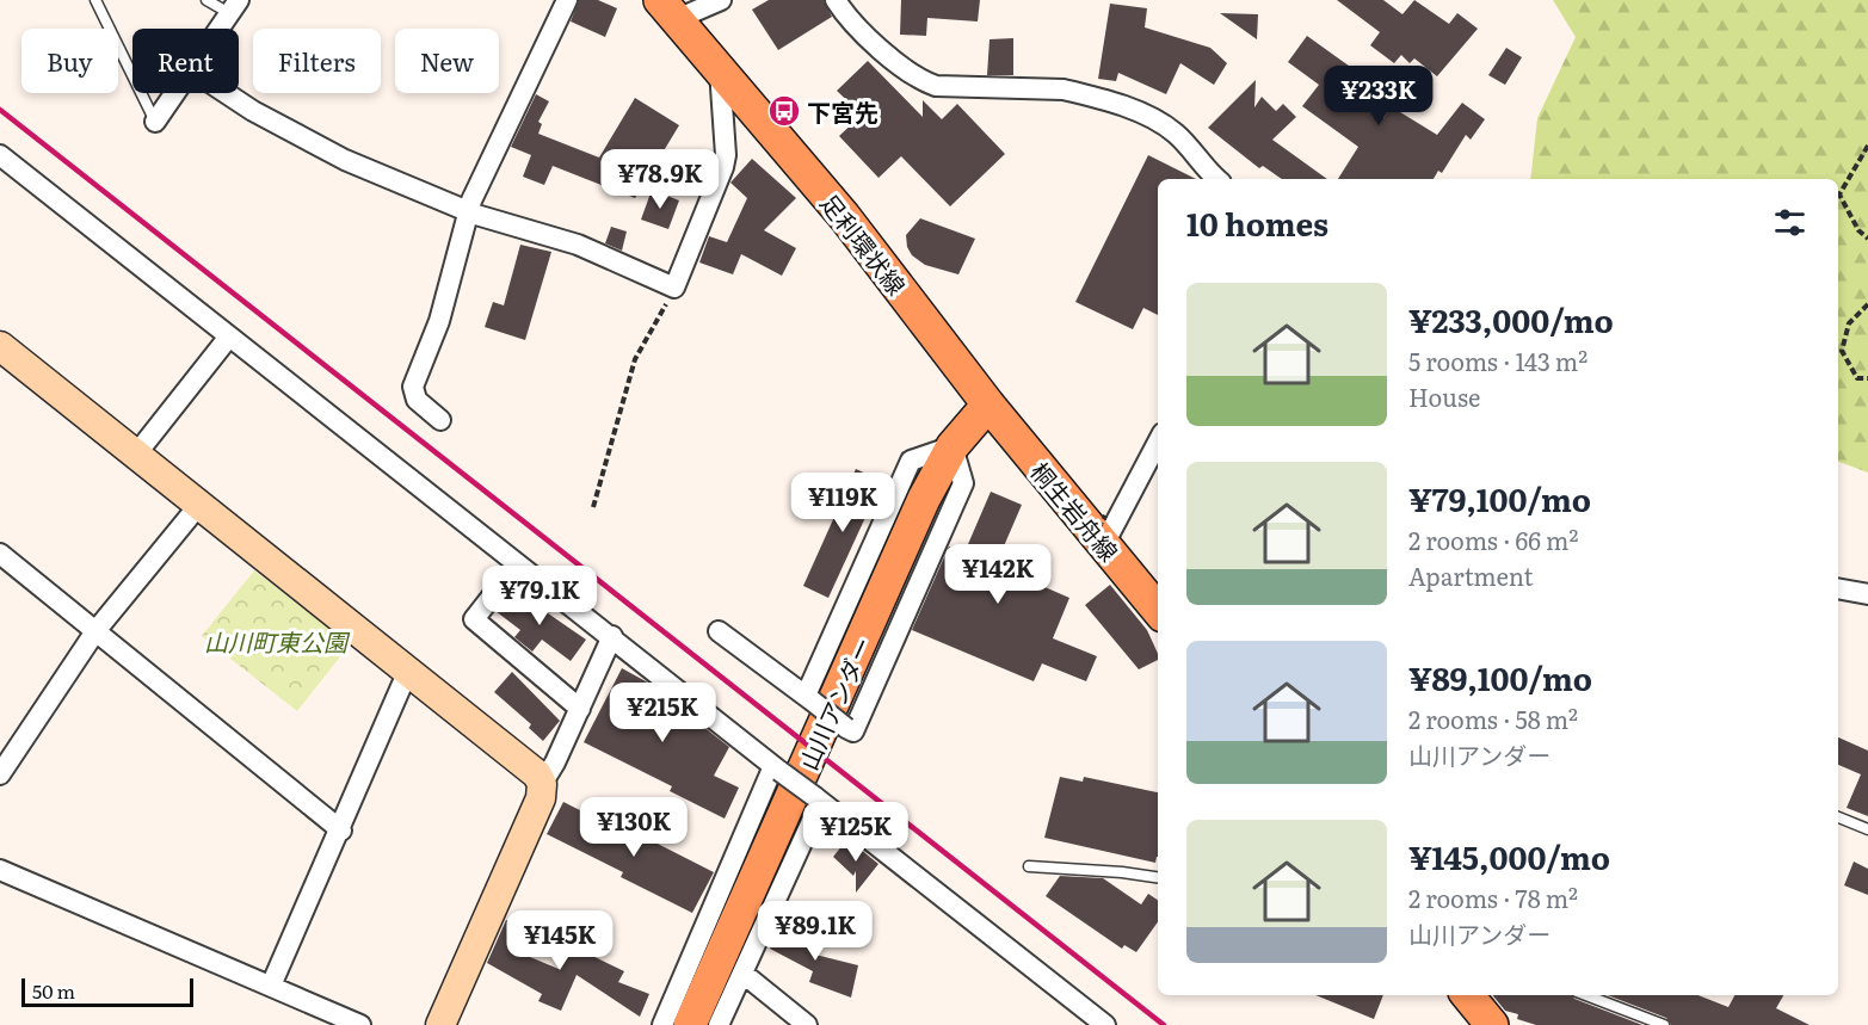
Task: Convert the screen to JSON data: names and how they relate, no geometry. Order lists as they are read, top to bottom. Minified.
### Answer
{"streets":{"main road":["足利環状線","桐生岩舟線","山川アンダー"]},"crossings":[["足利環状線","桐生岩舟線"]],"parks":["山川町東公園"],"places":{"bus stop":["下宮先"]},"scale_bar":"50 m","page":{"chip":["Buy","Rent","Filters","New"],"price":["¥233K","¥78.9K","¥119K","¥142K","¥79.1K","¥215K","¥130K","¥125K","¥89.1K","¥145K"],"heading":"10 homes","list":[{"name":"¥233,000/mo","note":"5 rooms · 143 m² · House"},{"name":"¥79,100/mo","note":"2 rooms · 66 m² · Apartment"},{"name":"¥89,100/mo","note":"2 rooms · 58 m² · 山川アンダー"},{"name":"¥145,000/mo","note":"2 rooms · 78 m² · 山川アンダー"}],"scale":"50 m"}}
